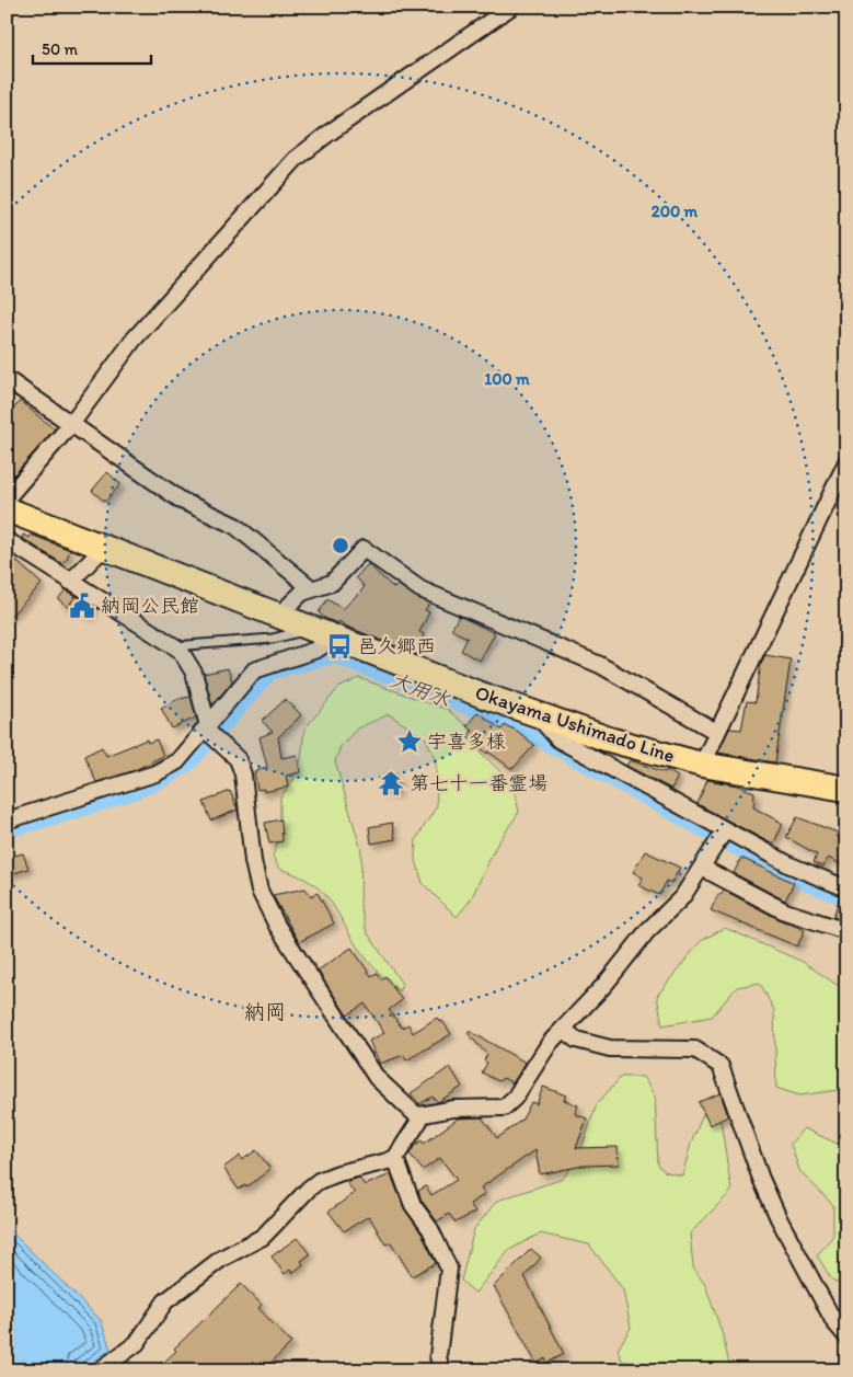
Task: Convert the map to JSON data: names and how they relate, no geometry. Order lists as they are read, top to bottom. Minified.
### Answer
{"streets":{"main road":["Okayama Ushimado Line"]},"districts":["納岡"],"water":["大用水"],"places":{"public building":["納岡公民館"],"bus stop":["邑久郷西"],"place":["宇喜多様"],"temple":["第七十一番霊場"]},"scale_bar":"50 m","rings":["200 m","100 m"]}
